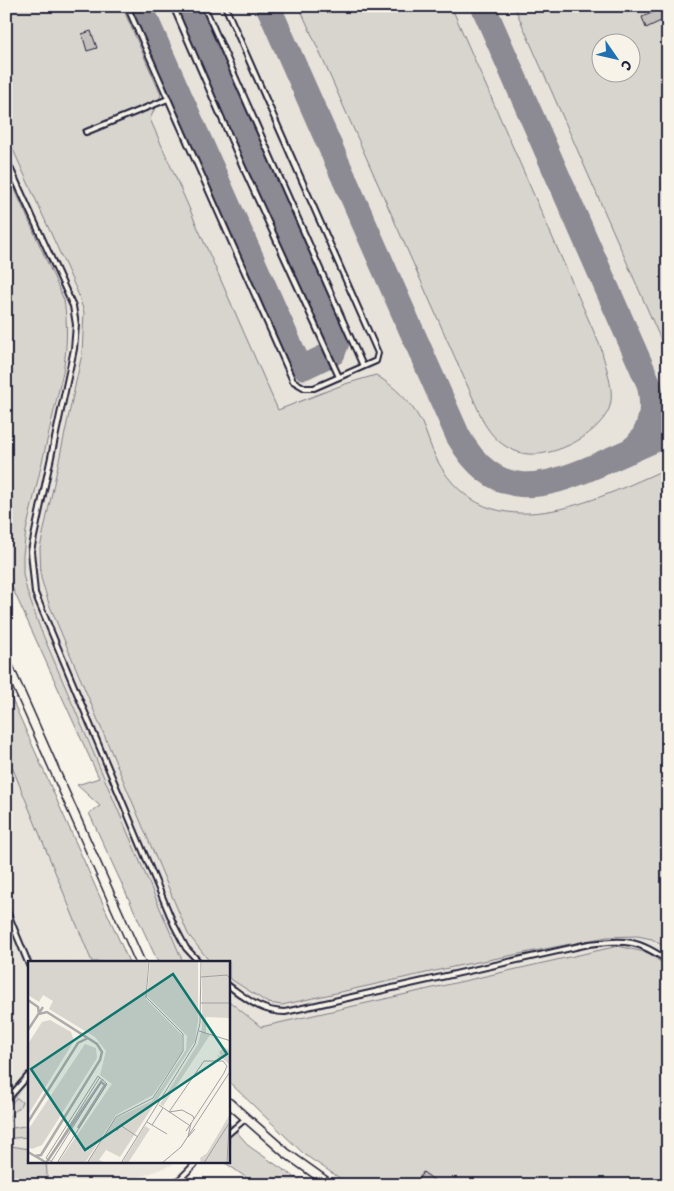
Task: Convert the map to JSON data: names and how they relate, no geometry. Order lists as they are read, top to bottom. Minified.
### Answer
{"north":"bottom right"}
